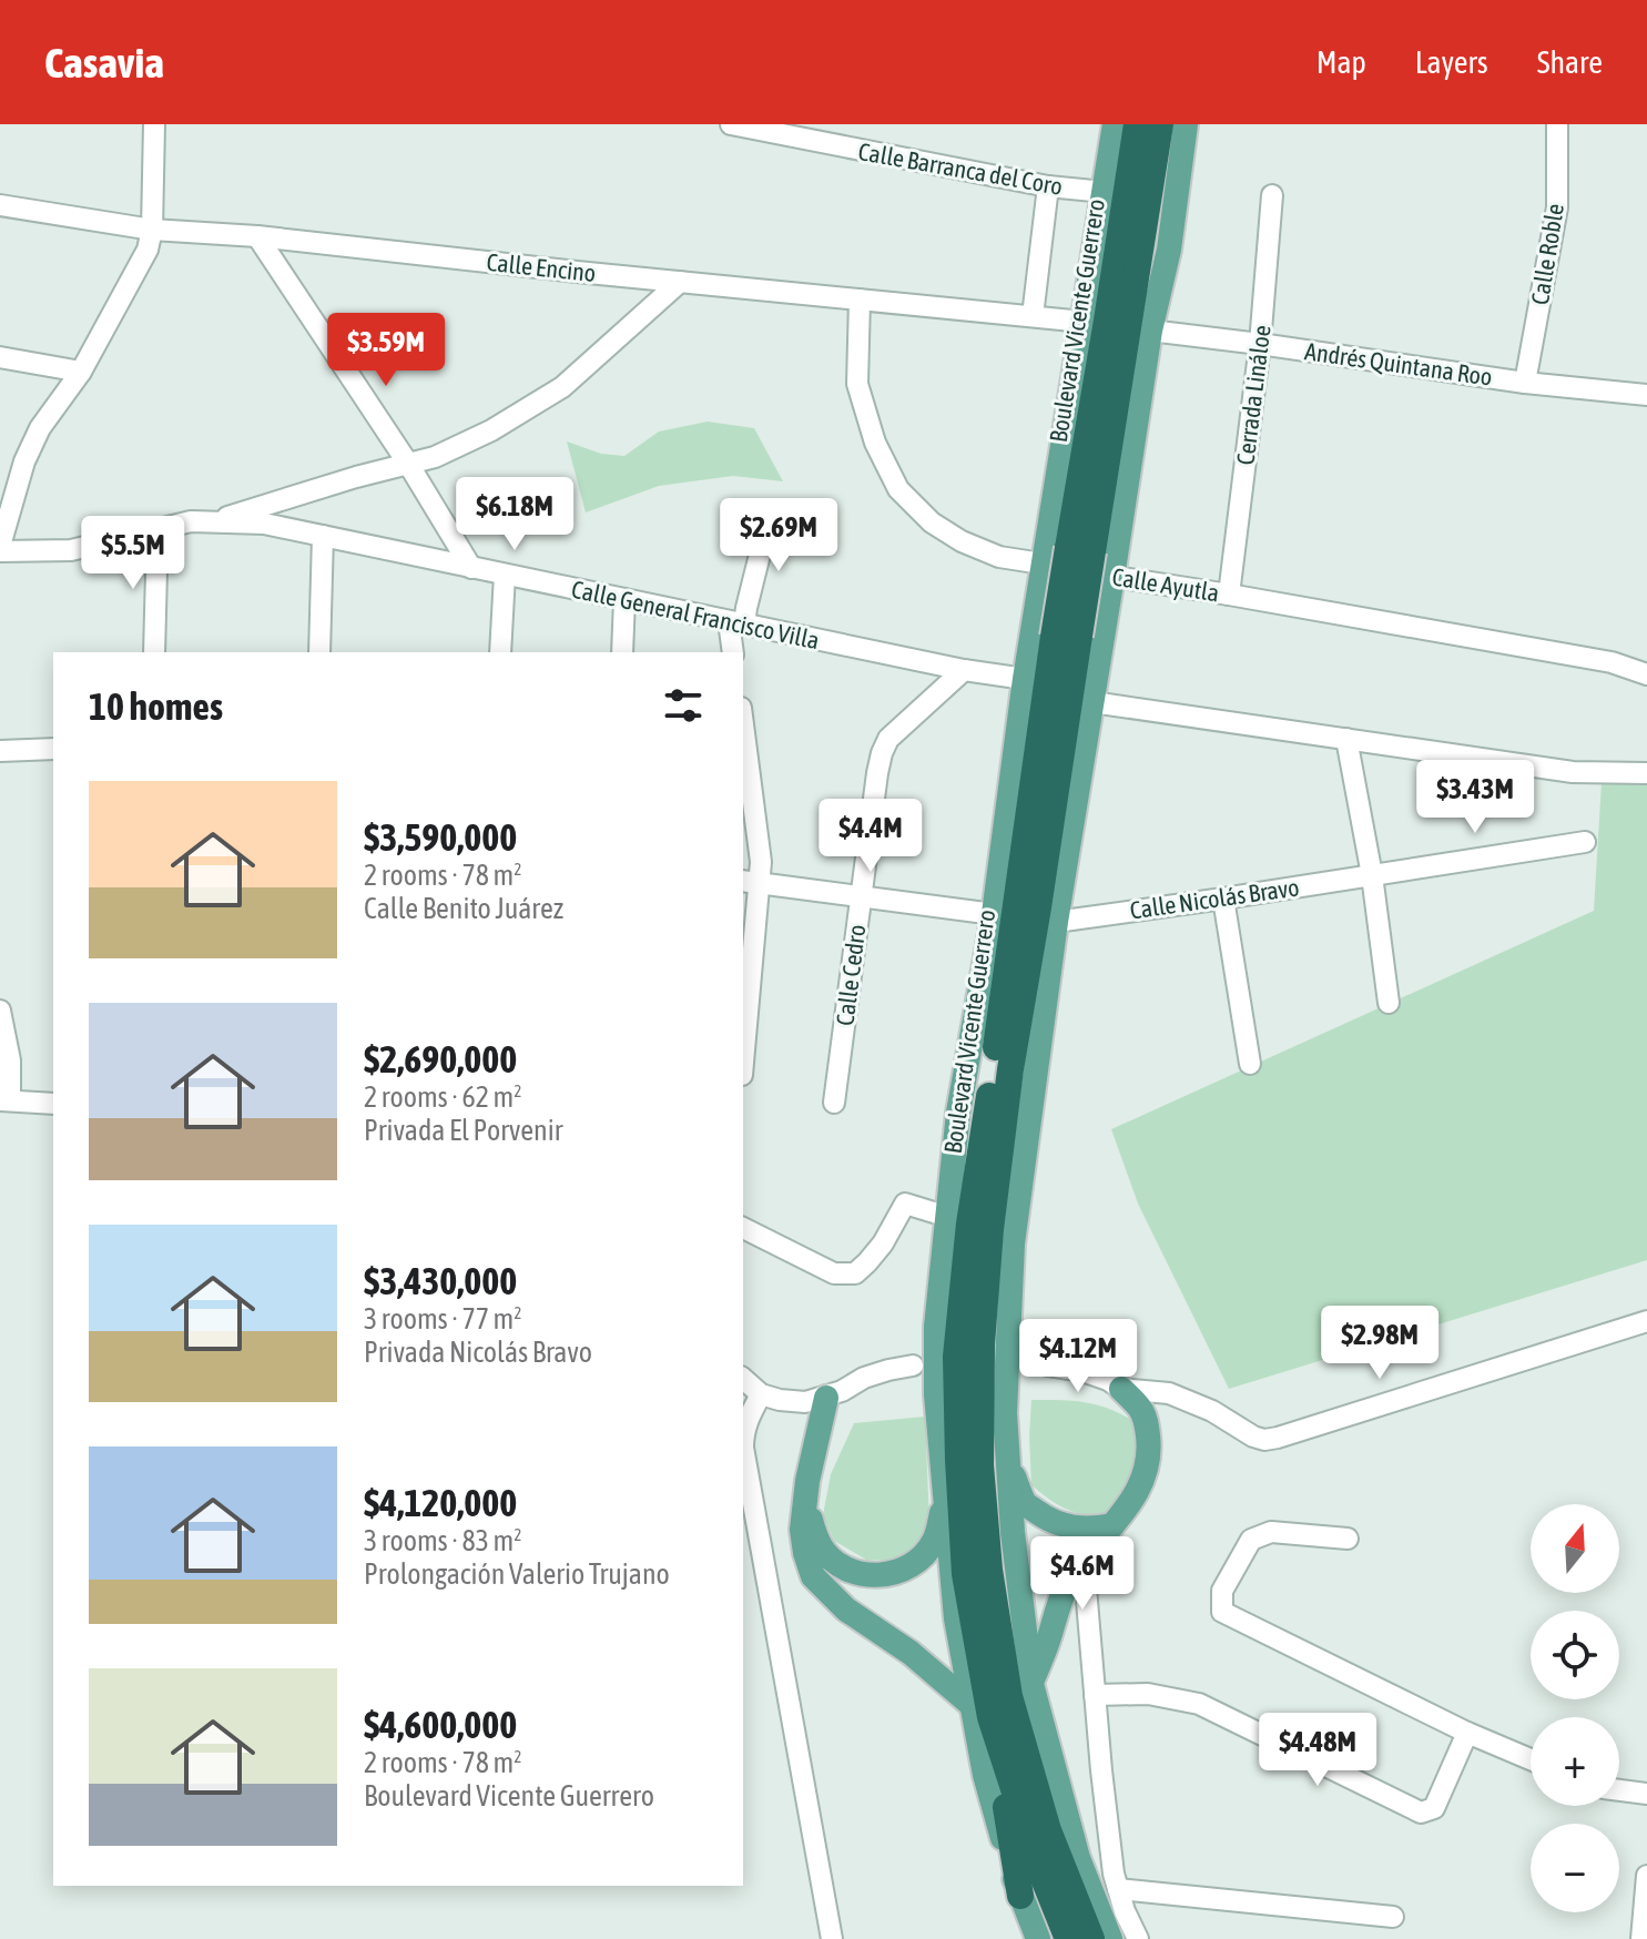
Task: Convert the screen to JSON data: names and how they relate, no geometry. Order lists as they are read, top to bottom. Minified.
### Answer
{"streets":{"highway":["Boulevard Vicente Guerrero"],"street":["Calle Barranca del Coro","Calle Roble","Calle Encino","Andrés Quintana Roo","Cerrada Lináloe","Calle Ayutla","Calle General Francisco Villa","Calle Nicolás Bravo","Calle Cedro"]},"crossings":[["Calle Barranca del Coro","Boulevard Vicente Guerrero"],["Calle Roble","Andrés Quintana Roo"],["Calle Encino","Boulevard Vicente Guerrero"],["Calle Encino","Calle Ayutla"],["Boulevard Vicente Guerrero","Calle Ayutla"],["Boulevard Vicente Guerrero","Calle General Francisco Villa"],["Andrés Quintana Roo","Cerrada Lináloe"],["Cerrada Lináloe","Calle Ayutla"],["Calle General Francisco Villa","Calle Cedro"]],"north":"top","page":{"header":"Casavia","nav":["Map","Layers","Share"],"price":["$3.59M","$6.18M","$2.69M","$5.5M","$3.43M","$4.4M","$2.98M","$4.12M","$4.6M","$4.48M"],"heading":"10 homes","list":[{"name":"$3,590,000","note":"2 rooms · 78 m² · Calle Benito Juárez"},{"name":"$2,690,000","note":"2 rooms · 62 m² · Privada El Porvenir"},{"name":"$3,430,000","note":"3 rooms · 77 m² · Privada Nicolás Bravo"},{"name":"$4,120,000","note":"3 rooms · 83 m² · Prolongación Valerio Trujano"},{"name":"$4,600,000","note":"2 rooms · 78 m² · Boulevard Vicente Guerrero"}],"map_buttons":["+","−"]}}
